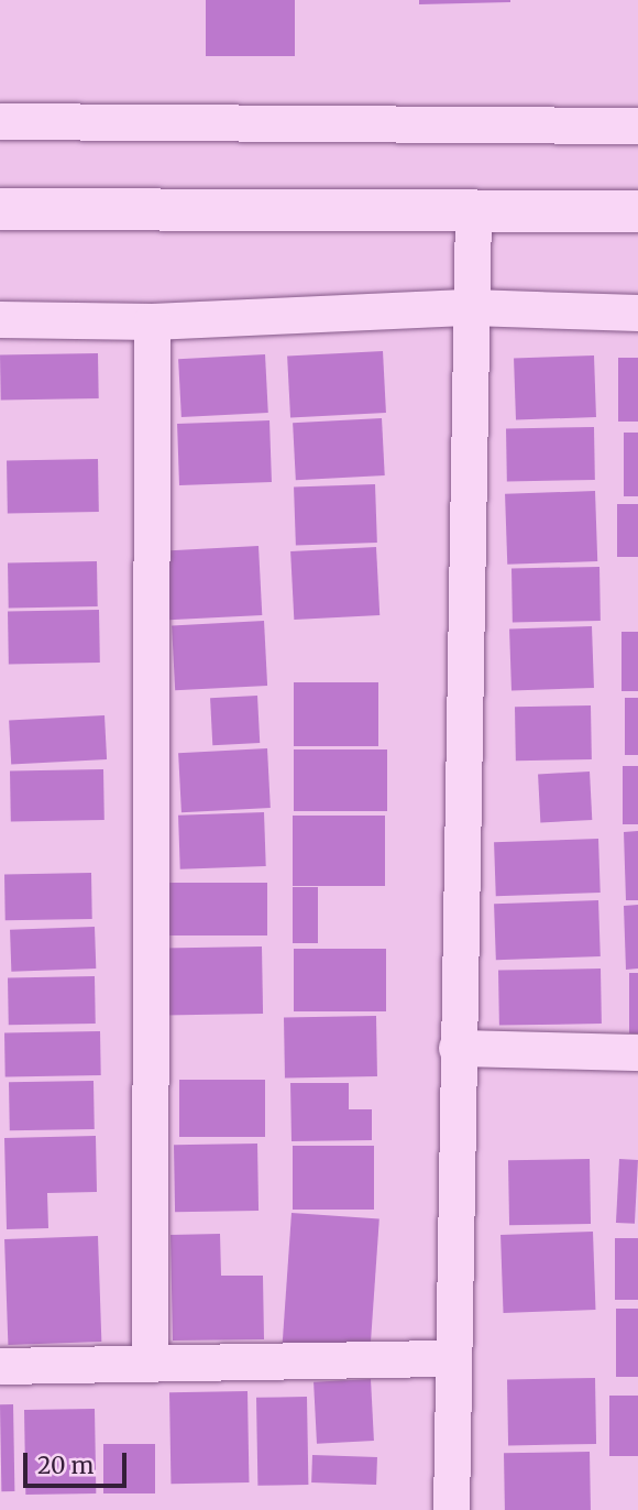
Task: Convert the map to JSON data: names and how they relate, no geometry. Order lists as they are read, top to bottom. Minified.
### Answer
{"scale_bar":"20 m"}
